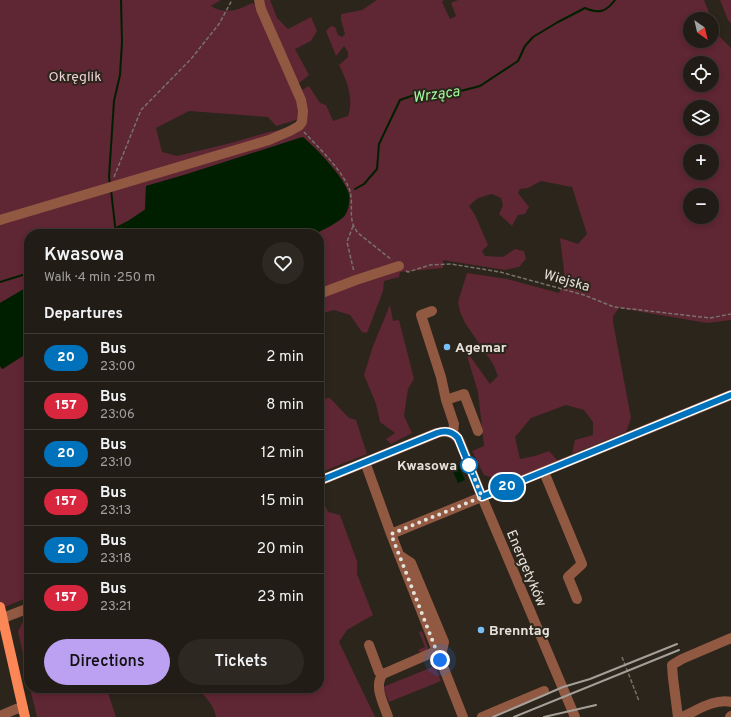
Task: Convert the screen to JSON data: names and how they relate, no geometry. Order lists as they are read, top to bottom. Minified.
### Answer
{"streets":{"street":["Energetyków"],"path":["Wiejska"]},"water":["Wrząca"],"parks":["Okręglik"],"places":["Agemar","Kwasowa","Brenntag"],"lines":["bus line 20"],"north":"bottom right","page":{"on_map":"20","map_buttons":["+","−"],"heading":[["Kwasowa","Walk · 4 min · 250 m"],"Departures"],"list":[{"mark":"20","name":"Bus","note":"23:00","value":"2 min"},{"mark":"157","name":"Bus","note":"23:06","value":"8 min"},{"mark":"20","name":"Bus","note":"23:10","value":"12 min"},{"mark":"157","name":"Bus","note":"23:13","value":"15 min"},{"mark":"20","name":"Bus","note":"23:18","value":"20 min"},{"mark":"157","name":"Bus","note":"23:21","value":"23 min"}],"buttons":["Directions","Tickets"]}}
